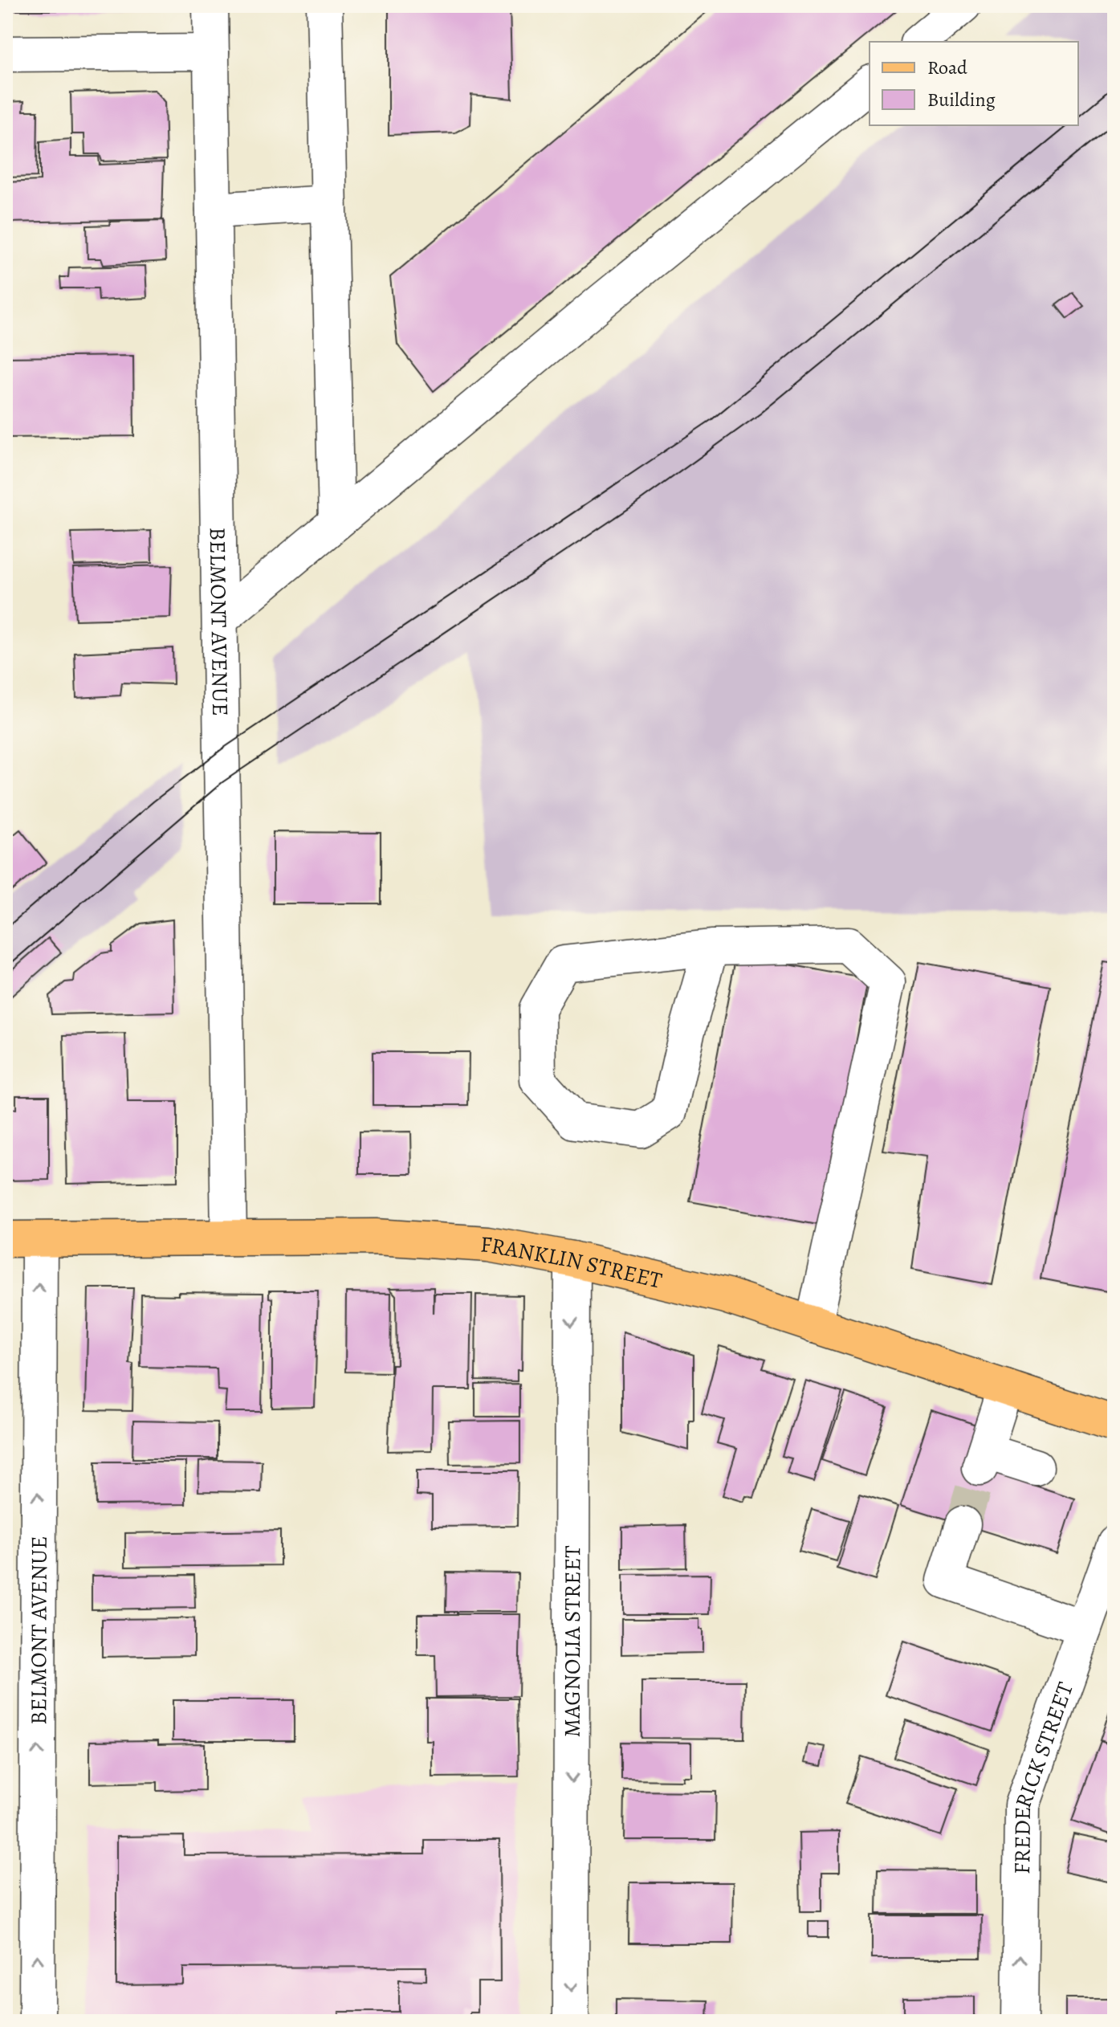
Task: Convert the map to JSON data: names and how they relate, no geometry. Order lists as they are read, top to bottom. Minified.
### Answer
{"streets":{"main road":["FRANKLIN STREET"],"street":["BELMONT AVENUE","MAGNOLIA STREET","FREDERICK STREET"]},"crossings":[["BELMONT AVENUE","FRANKLIN STREET"],["FRANKLIN STREET","MAGNOLIA STREET"]],"one_way":["BELMONT AVENUE","MAGNOLIA STREET","FREDERICK STREET"],"legend":["Road","Building"]}
